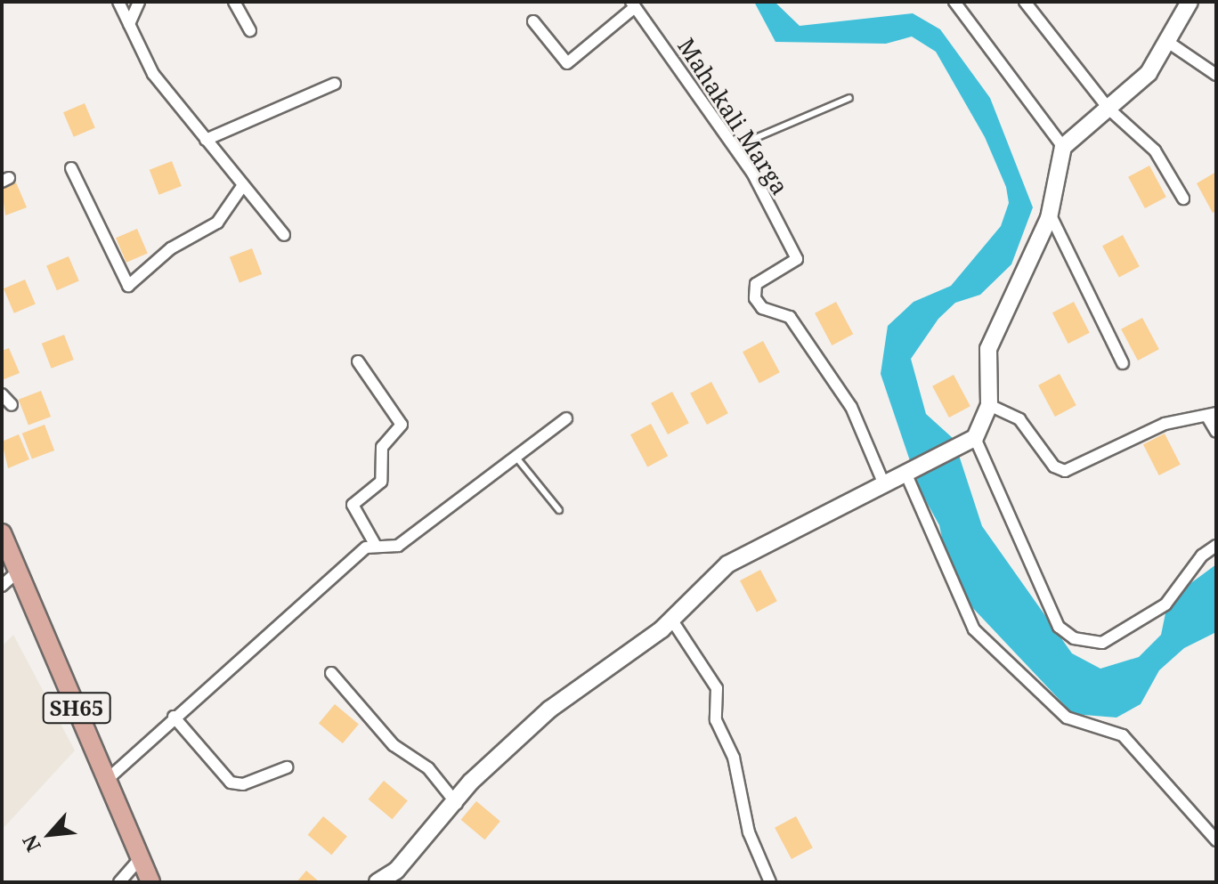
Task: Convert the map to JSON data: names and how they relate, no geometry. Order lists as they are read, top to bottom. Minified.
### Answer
{"streets":{"main road":["SH65"],"street":["Mahakali Marga"]},"north":"bottom left"}
